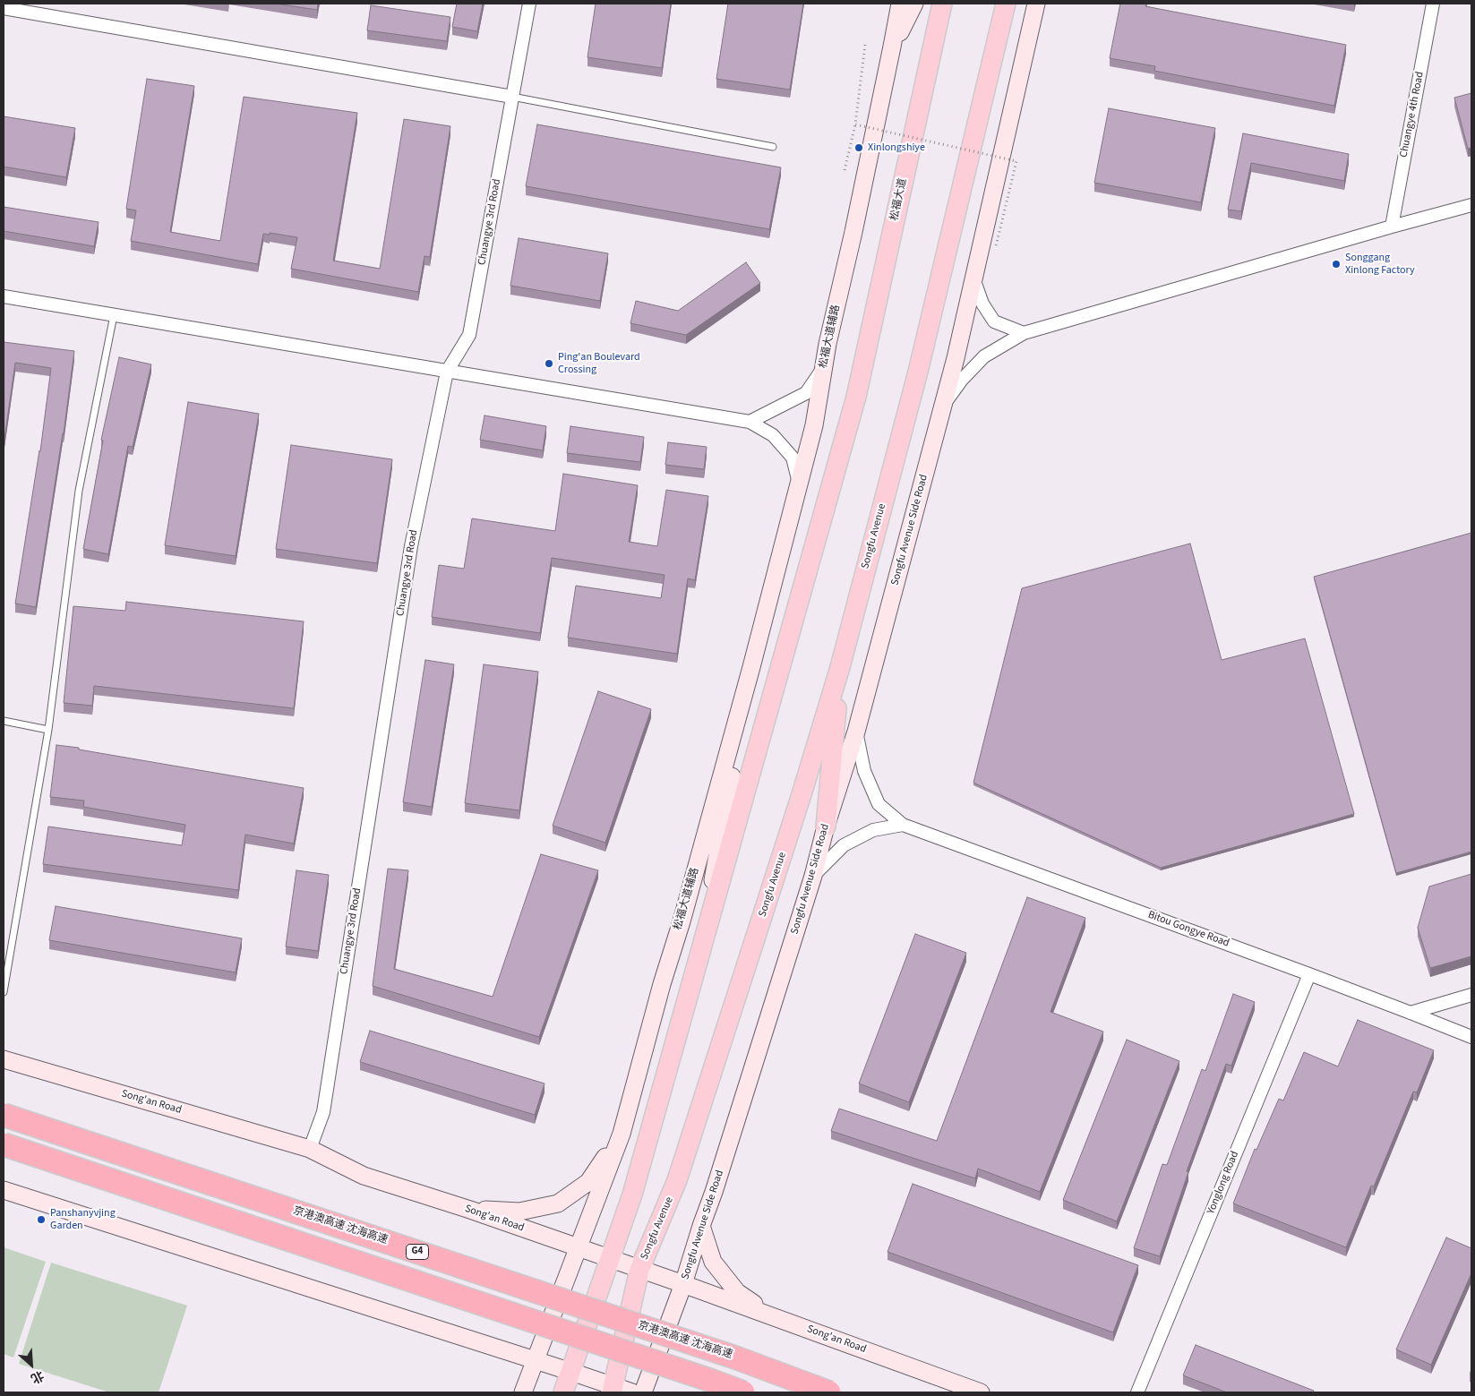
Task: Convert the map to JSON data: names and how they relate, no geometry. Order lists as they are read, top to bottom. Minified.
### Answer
{"streets":{"highway":["京港澳高速 沈海高速","G4"],"main road":["松福大道","松福大道辅路","Songfu Avenue Side Road","Songfu Avenue","Song'an Road"],"street":["Chuangye 4th Road","Chuangye 3rd Road","Bitou Gongye Road","Yonglong Road"]},"crossings":[["松福大道","松福大道辅路"],["Chuangye 3rd Road","Song'an Road"],["Songfu Avenue Side Road","Song'an Road"],["Songfu Avenue","Song'an Road"],["Bitou Gongye Road","Yonglong Road"]],"places":["Xinlongshiye","Songgang Xinlong Factory","Ping'an Boulevard Crossing","Panshanyvjing Garden"],"north":"bottom right"}
